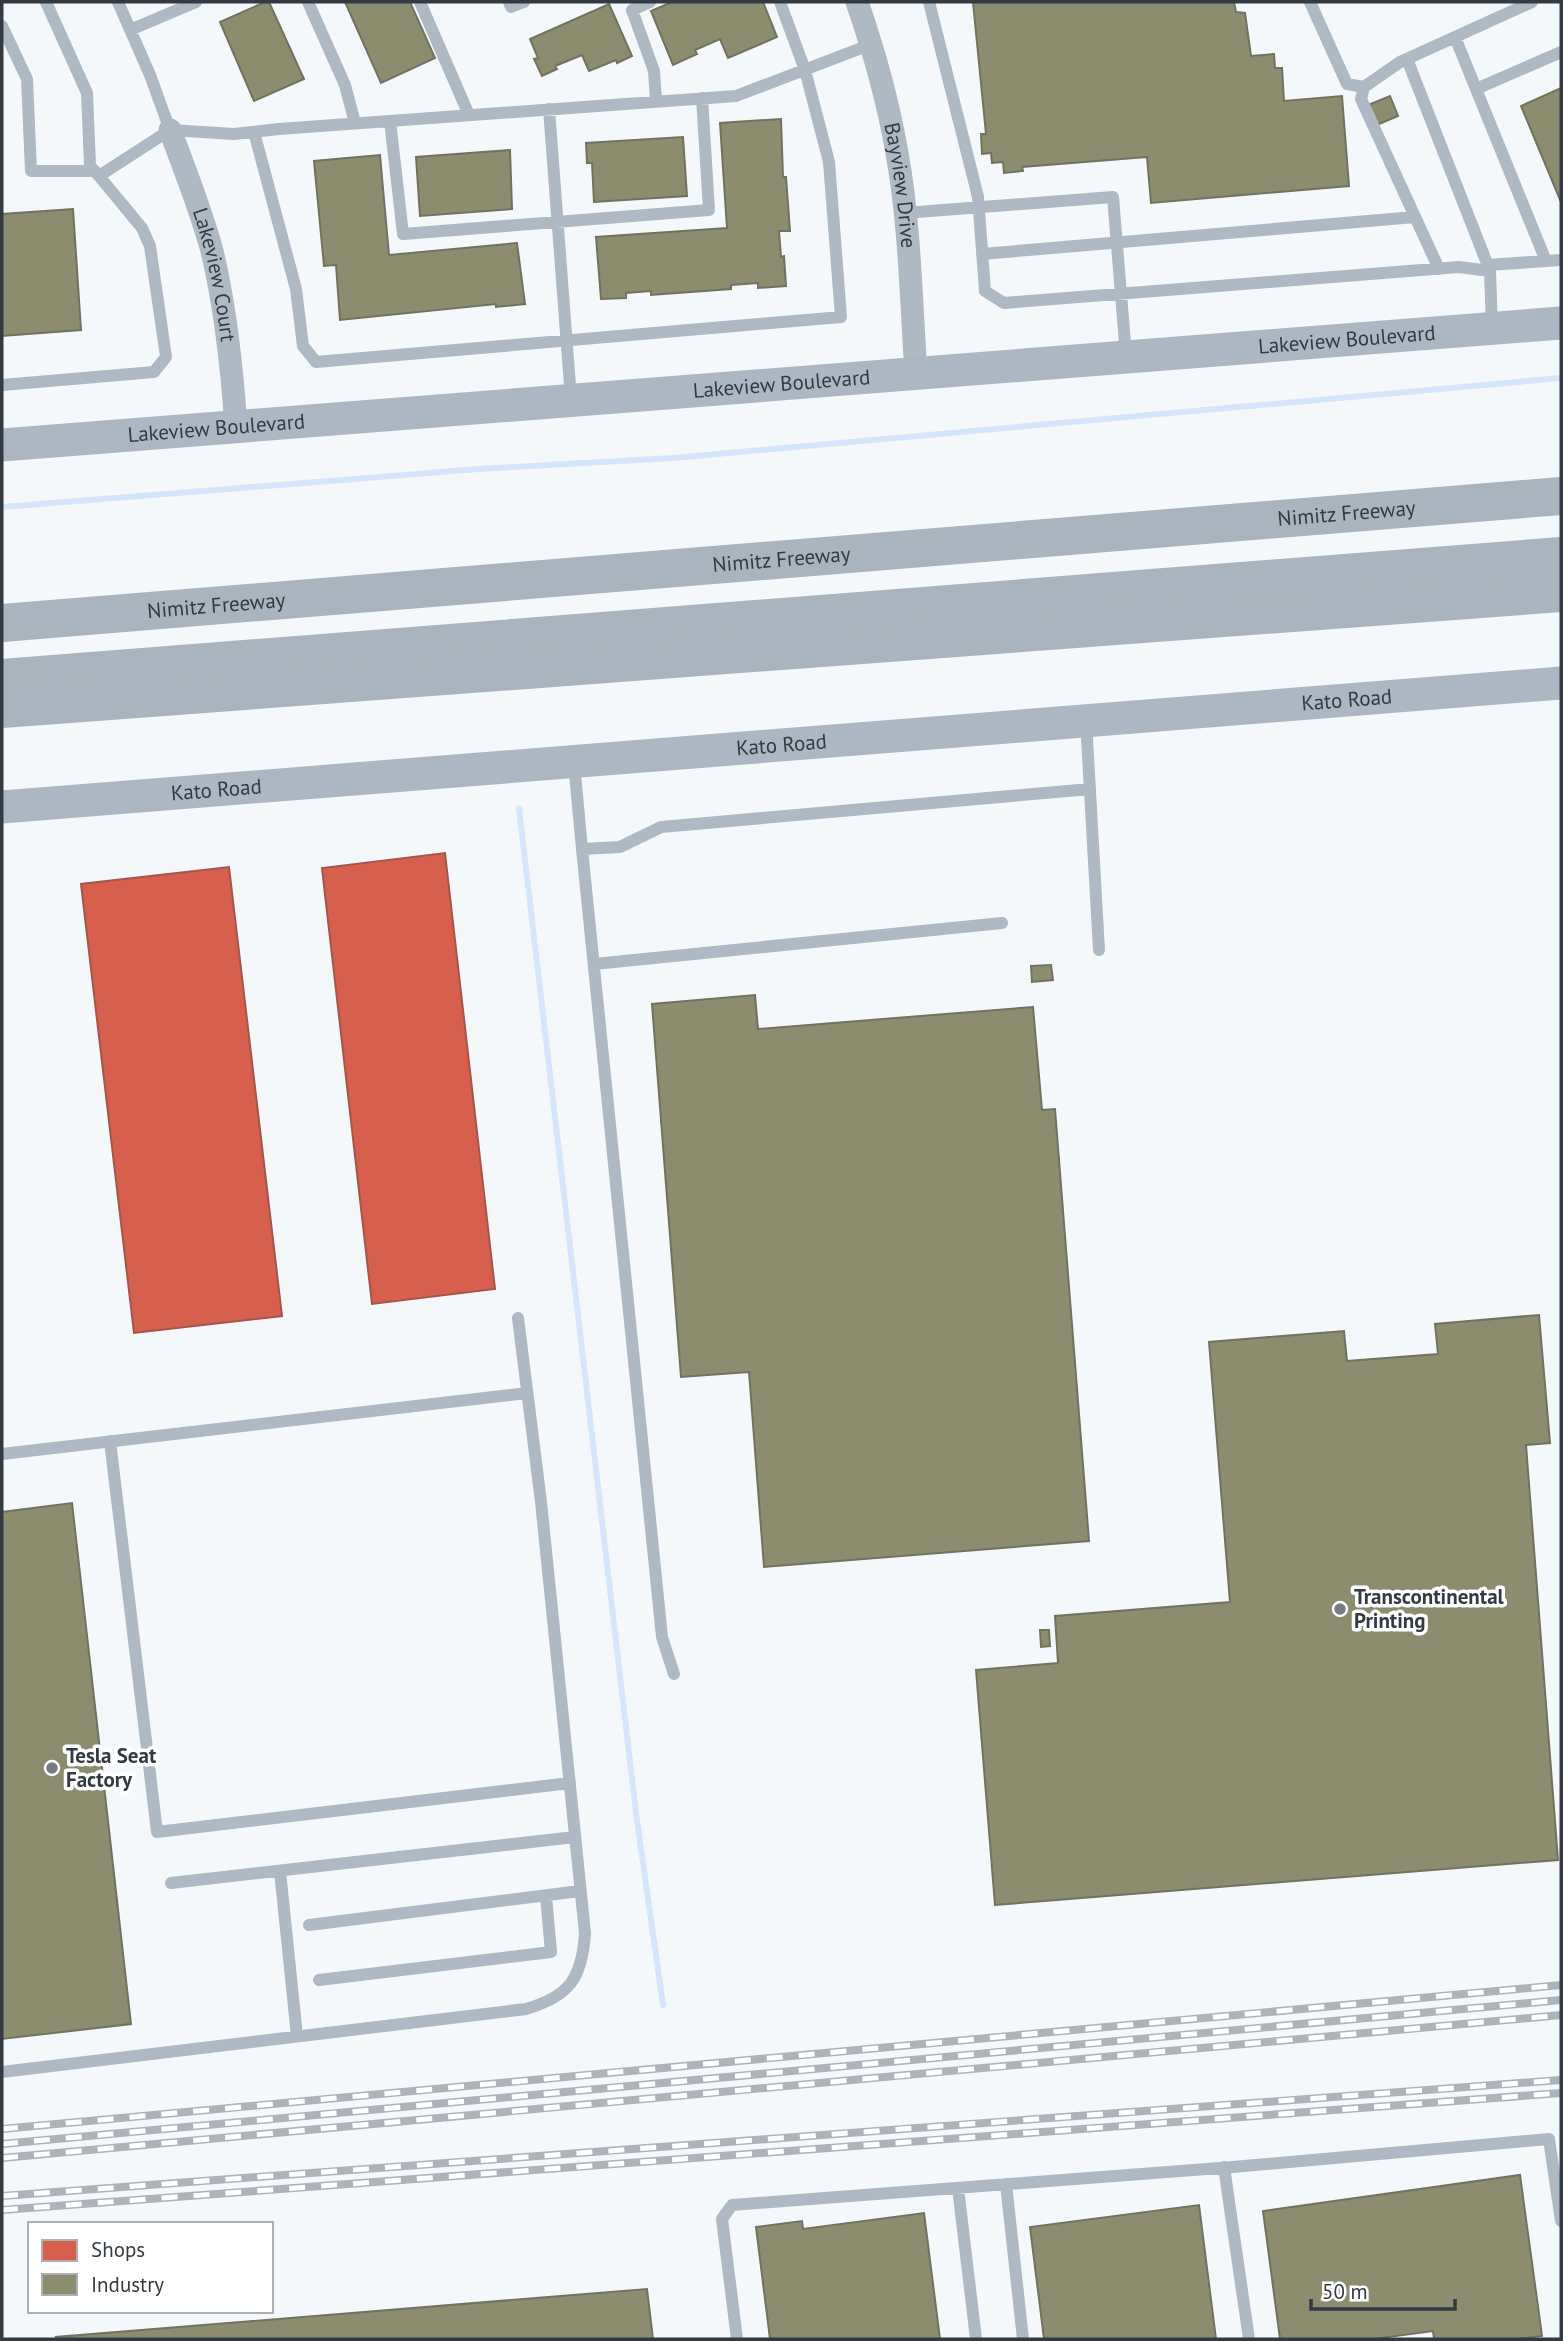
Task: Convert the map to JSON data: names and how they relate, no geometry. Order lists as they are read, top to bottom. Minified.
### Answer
{"streets":{"highway":["Nimitz Freeway"],"street":["Bayview Drive","Lakeview Court","Lakeview Boulevard","Kato Road"]},"crossings":[["Bayview Drive","Lakeview Boulevard"],["Lakeview Court","Lakeview Boulevard"]],"places":["Transcontinental Printing","Tesla Seat Factory"],"legend":["Shops","Industry"],"scale_bar":"50 m"}
